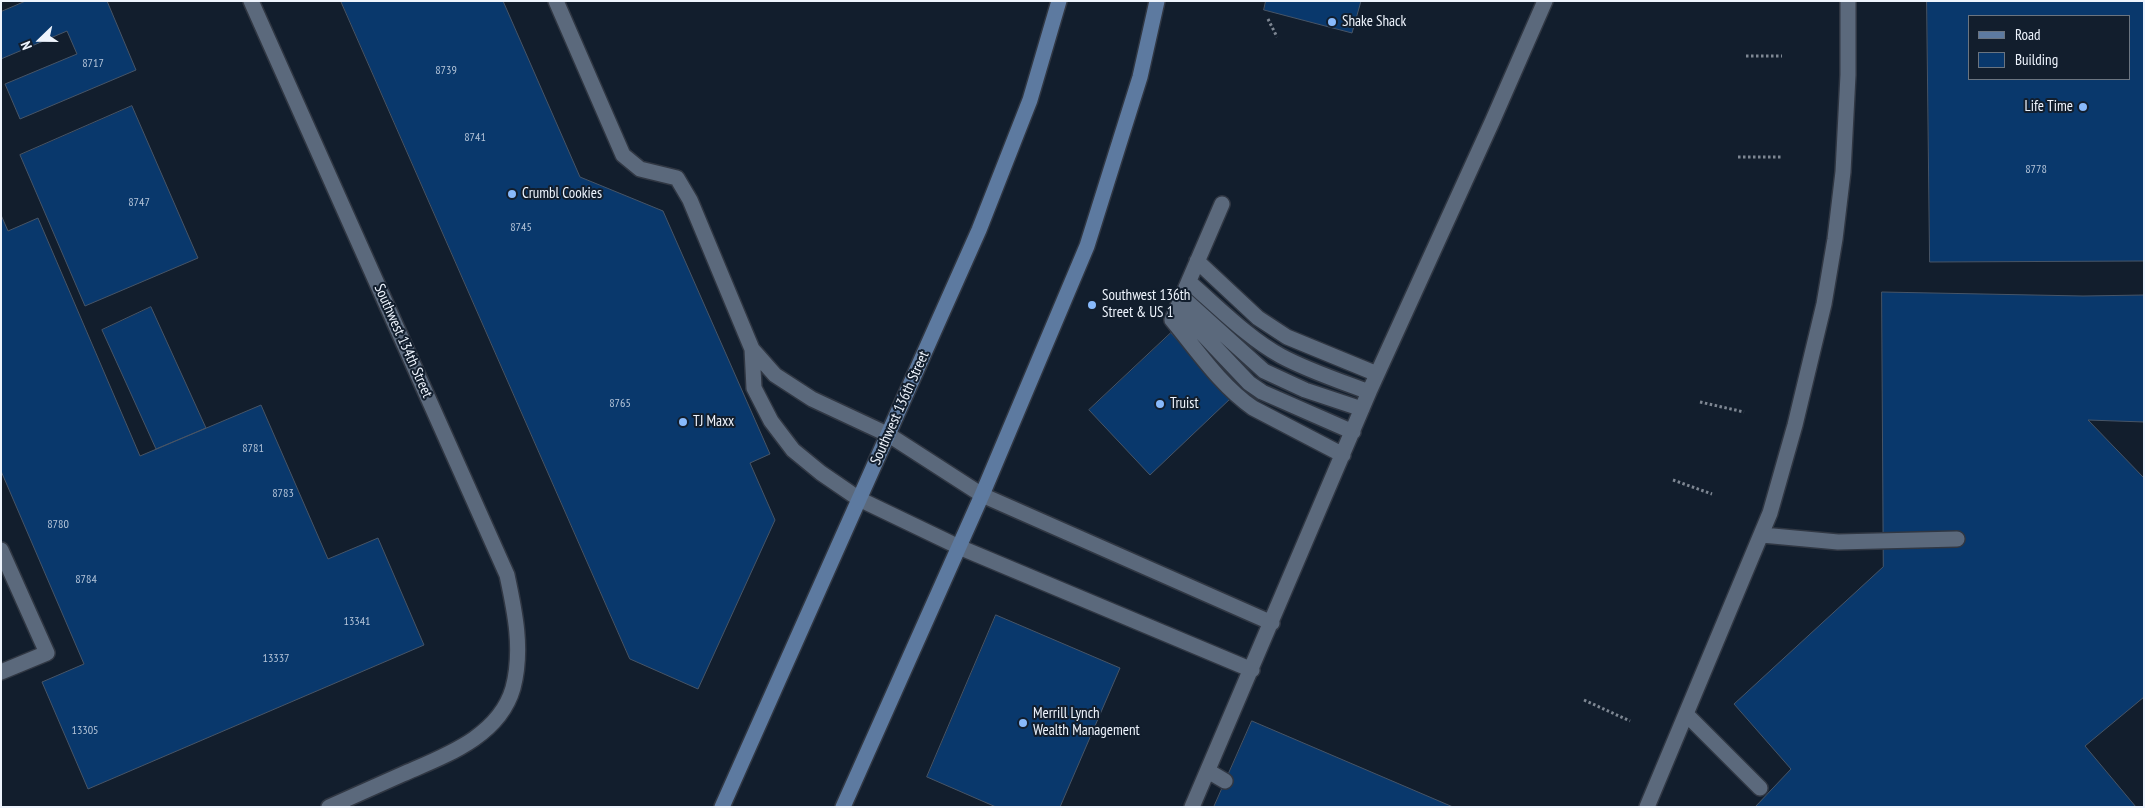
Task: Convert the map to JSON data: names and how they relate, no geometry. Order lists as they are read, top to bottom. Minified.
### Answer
{"streets":{"street":["Southwest 134th Street","Southwest 136th Street"]},"places":["Shake Shack","Life Time","Crumbl Cookies","Southwest 136th Street & US 1","Truist","TJ Maxx","Merrill Lynch Wealth Management"],"house_numbers":["8717","8739","8741","8778","8747","8745","8765","8781","8783","8780","8784","13341","13337","13305"],"legend":["Road","Building"],"north":"left"}
